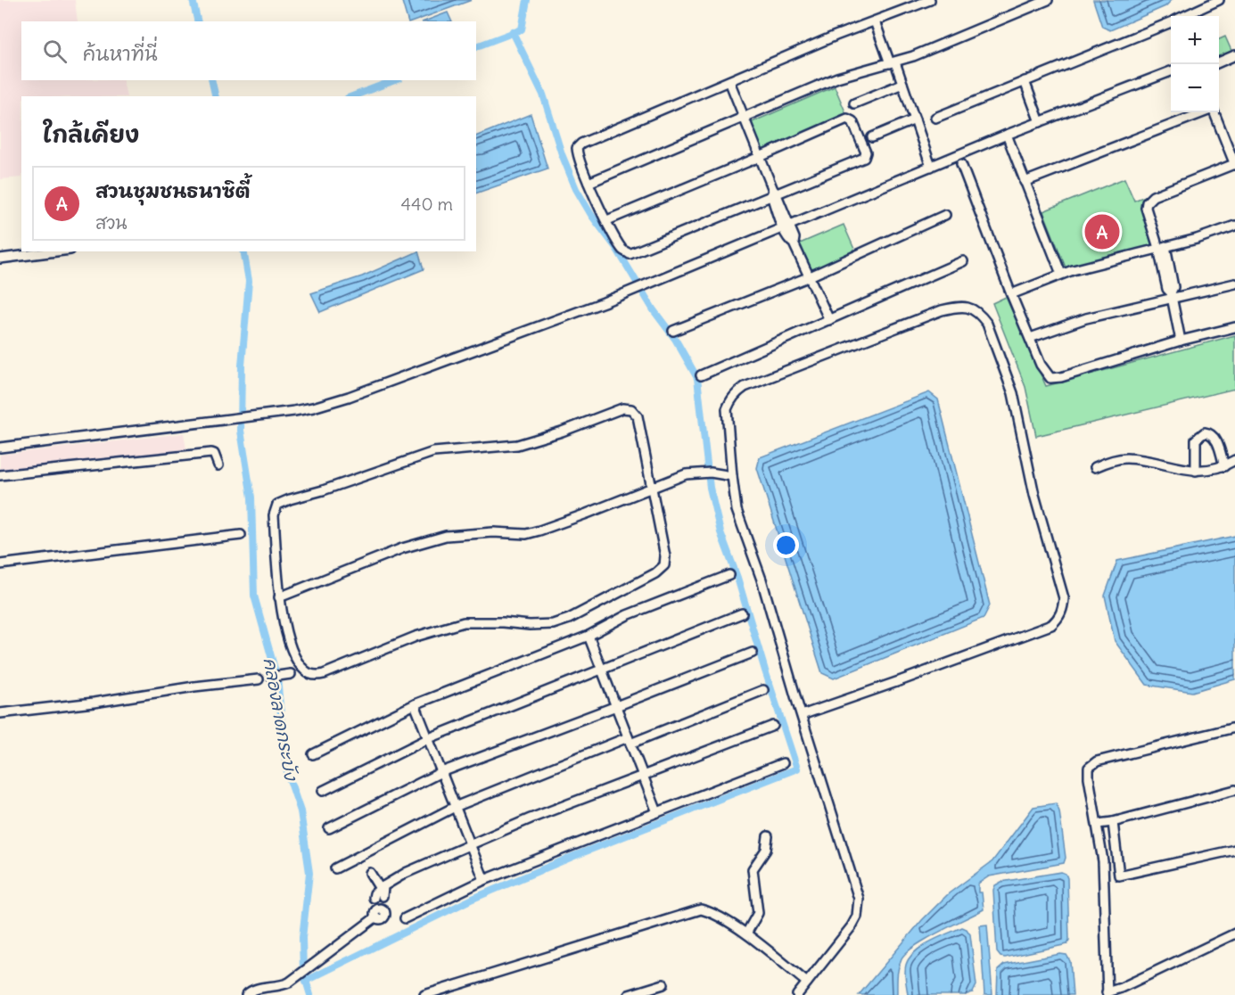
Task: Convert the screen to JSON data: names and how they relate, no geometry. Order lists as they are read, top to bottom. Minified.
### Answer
{"water":["คลองลาดกระบัง"],"page":{"map_buttons":["+","−"],"search":"ค้นหาที่นี่","heading":"ใกล้เคียง","list":[{"mark":"A","name":"สวนชุมชนธนาซิตี้","note":"สวน","value":"440 m"}],"pins":"A"}}
